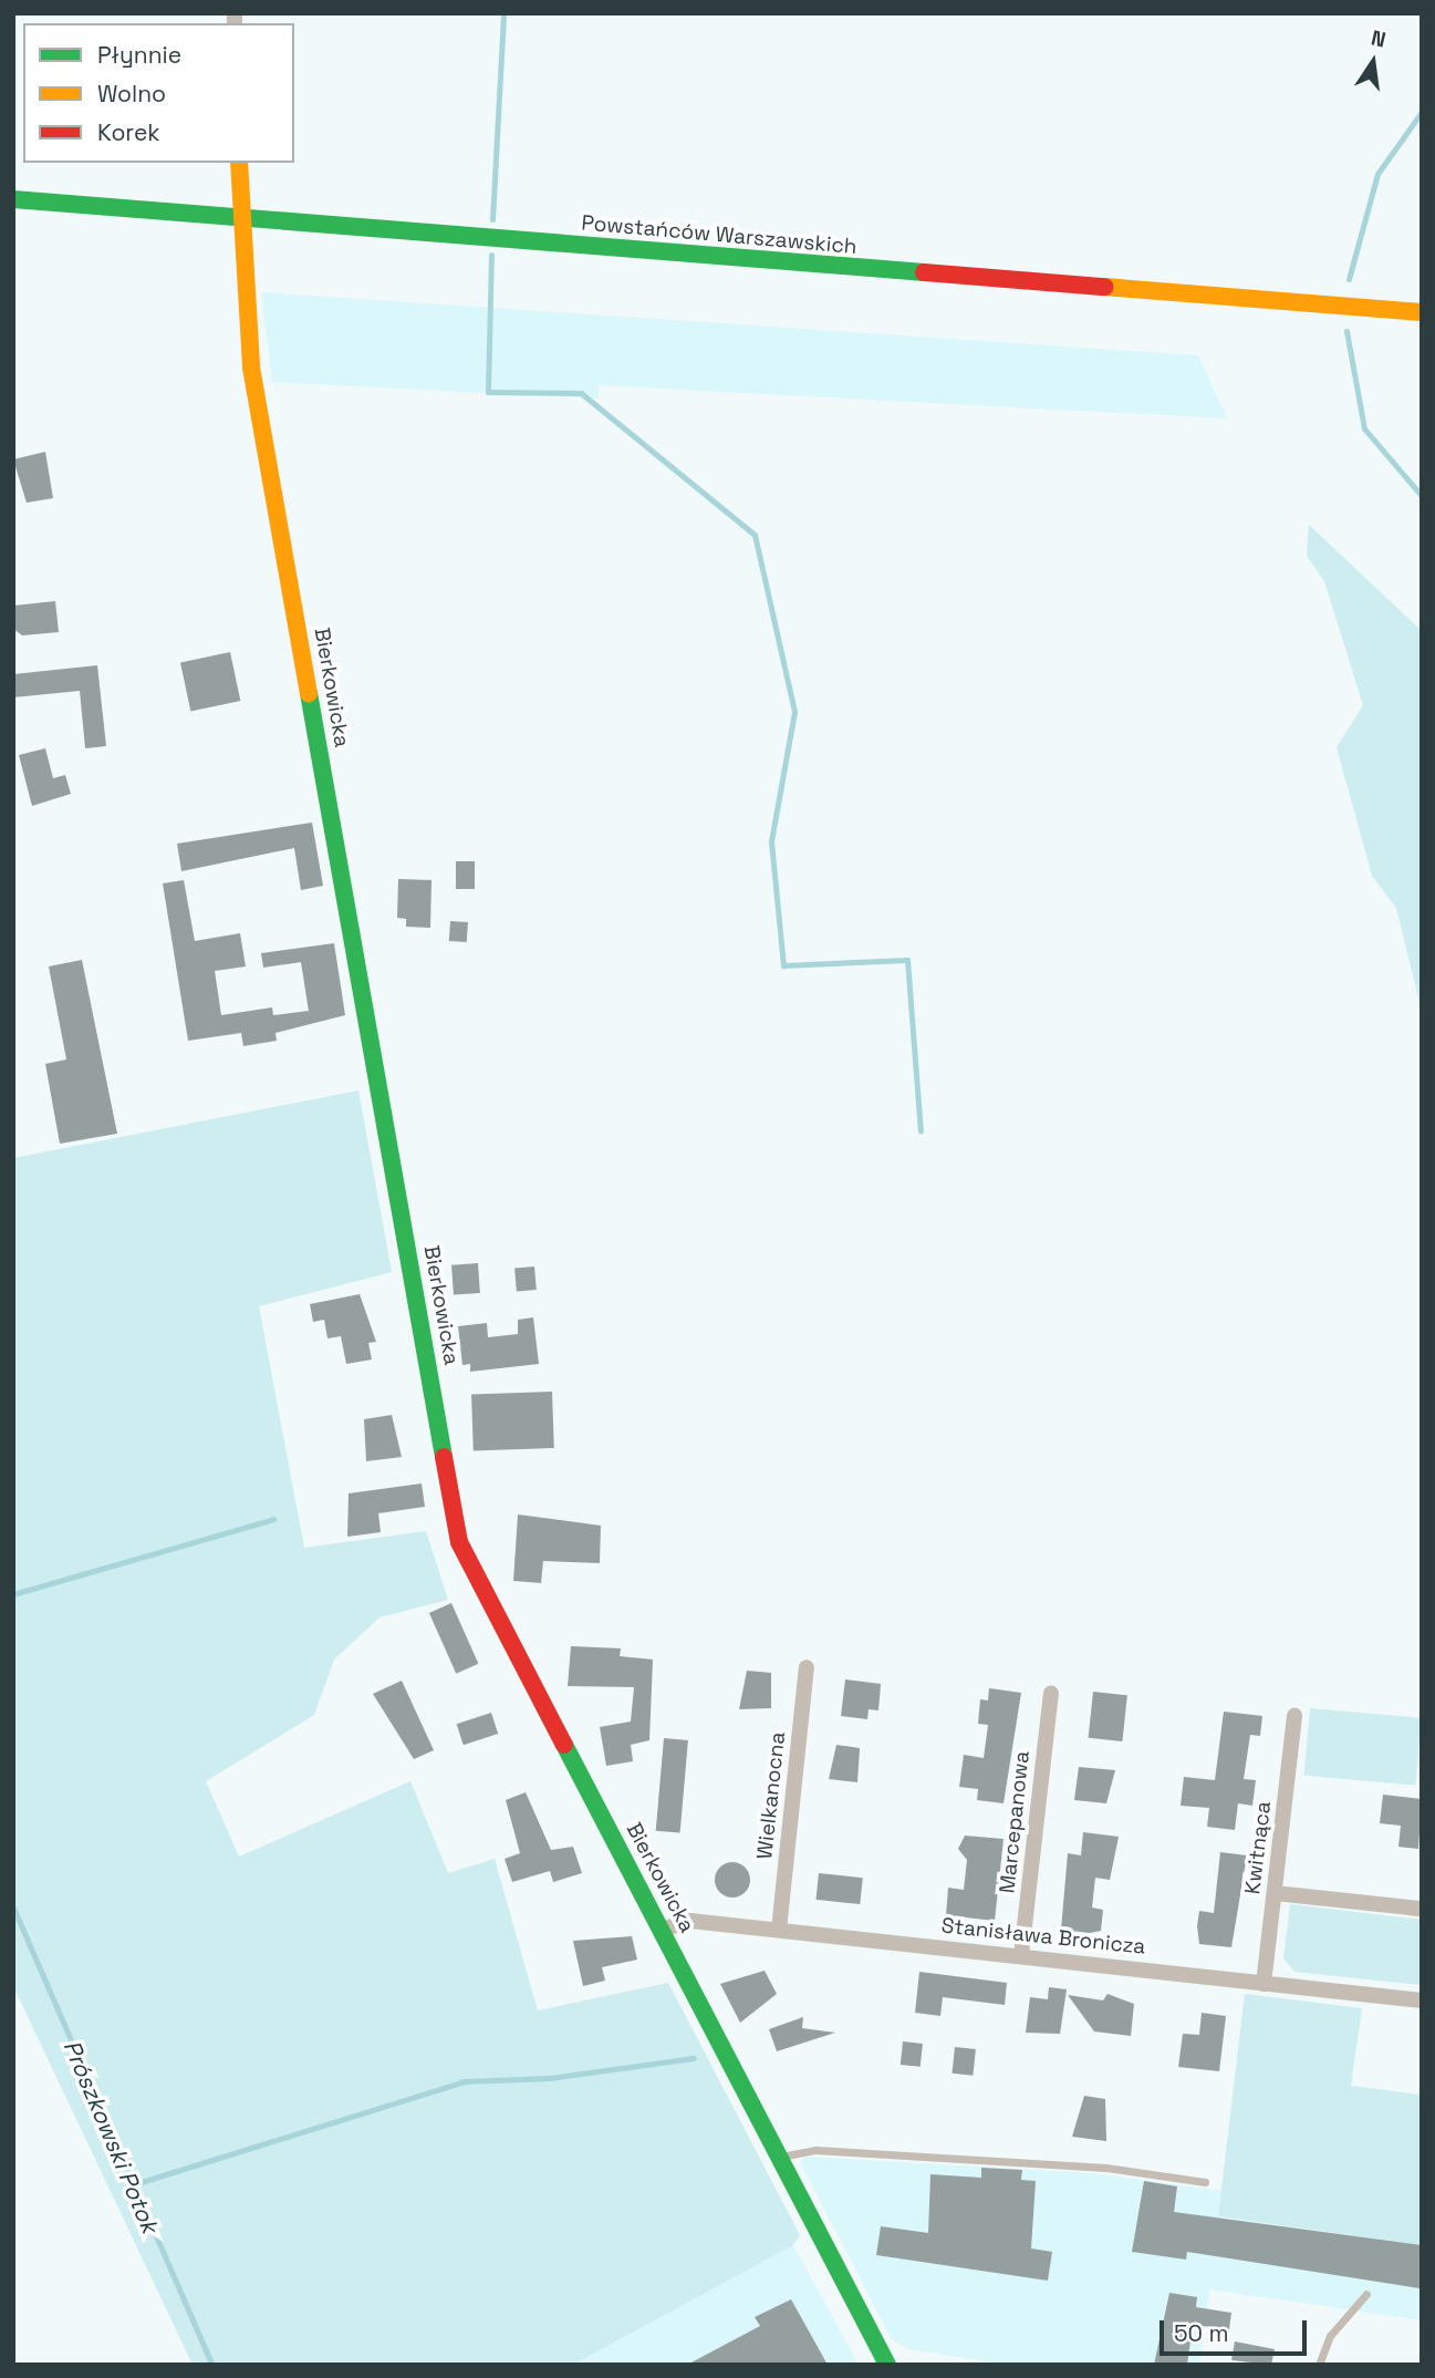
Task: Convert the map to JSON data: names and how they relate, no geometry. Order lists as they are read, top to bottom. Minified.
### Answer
{"streets":{"street":["Powstańców Warszawskich","Bierkowicka","Wielkanocna","Marcepanowa","Kwitnąca","Stanisława Bronicza"]},"crossings":[["Powstańców Warszawskich","Bierkowicka"],["Bierkowicka","Stanisława Bronicza"],["Wielkanocna","Stanisława Bronicza"],["Marcepanowa","Stanisława Bronicza"],["Kwitnąca","Stanisława Bronicza"]],"water":["Prószkowski Potok"],"legend":["Płynnie","Wolno","Korek"],"scale_bar":"50 m","north":"top"}
